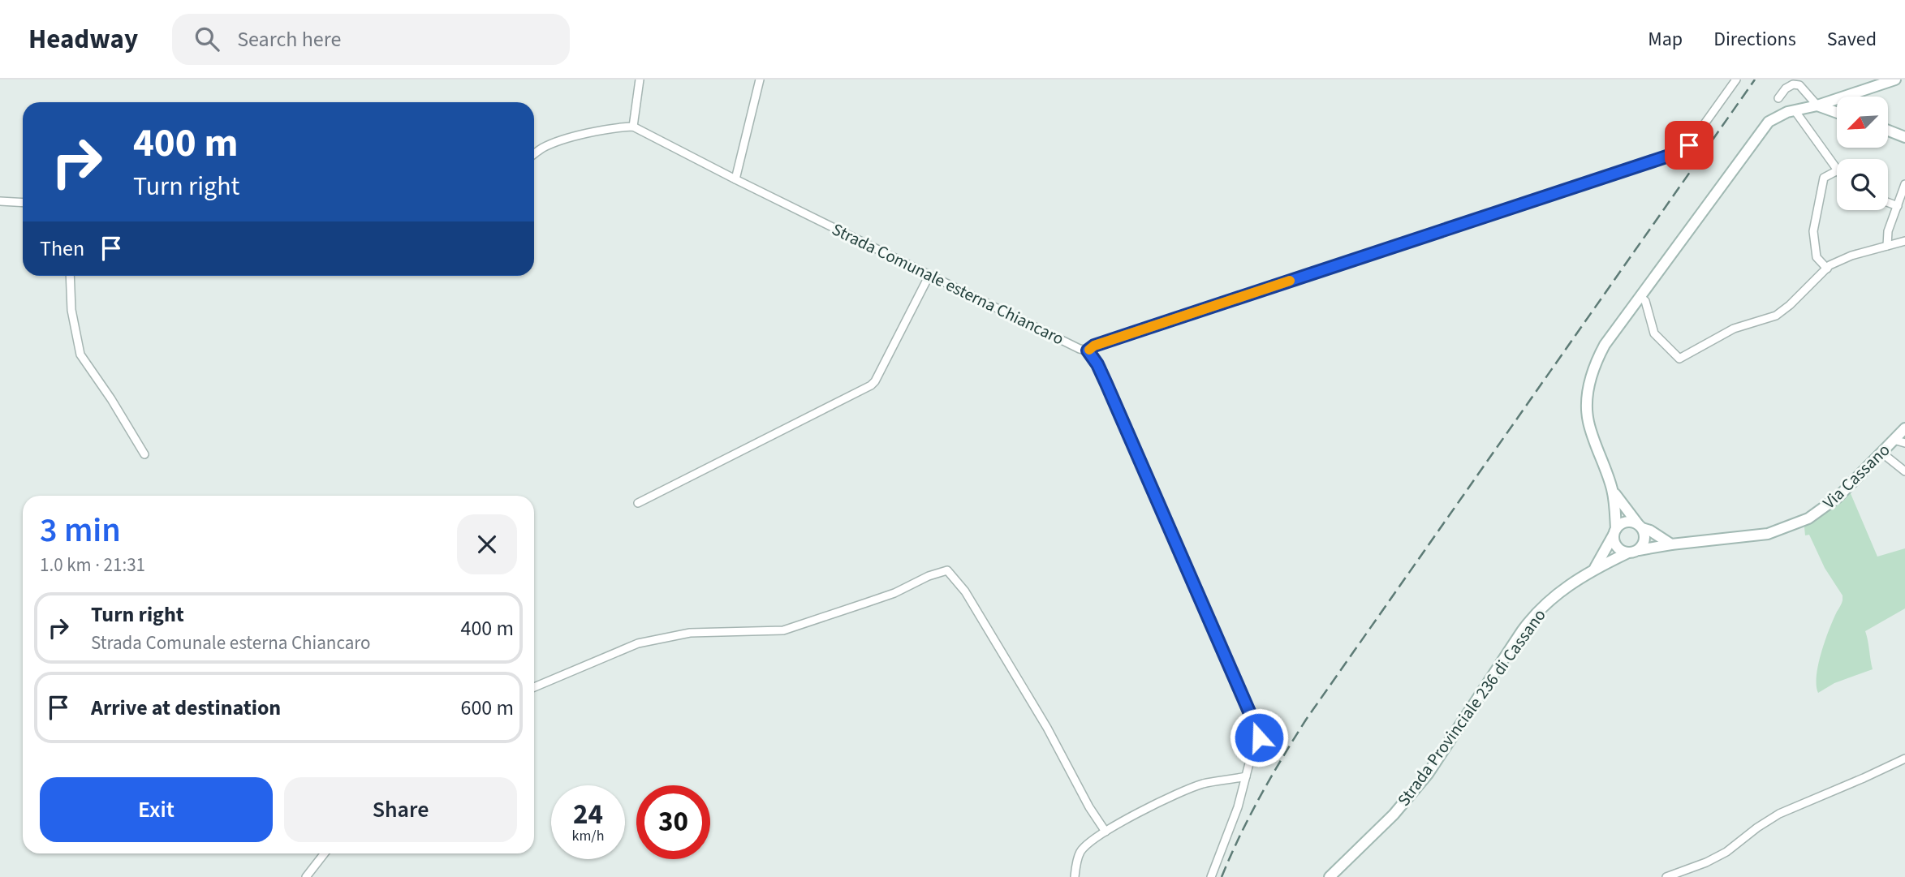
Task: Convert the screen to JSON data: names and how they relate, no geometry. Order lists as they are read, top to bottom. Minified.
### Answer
{"streets":{"main road":["Via Cassano","Strada Provinciale 236 di Cassano"],"street":["Strada Comunale esterna Chiancaro"]},"crossings":[["Via Cassano","Strada Provinciale 236 di Cassano"]],"north":"bottom left","page":{"header":"Headway","search":"Search here","nav":["Map","Directions","Saved"],"turn":["400 m","Turn right"],"then":"Then","heading":["3 min","1.0 km · 21:31"],"list":[{"name":"Turn right","note":"Strada Comunale esterna Chiancaro","value":"400 m"},{"name":"Arrive at destination","value":"600 m"}],"buttons":["Exit","Share"],"speed":"24 km/h","limit":"30"}}
